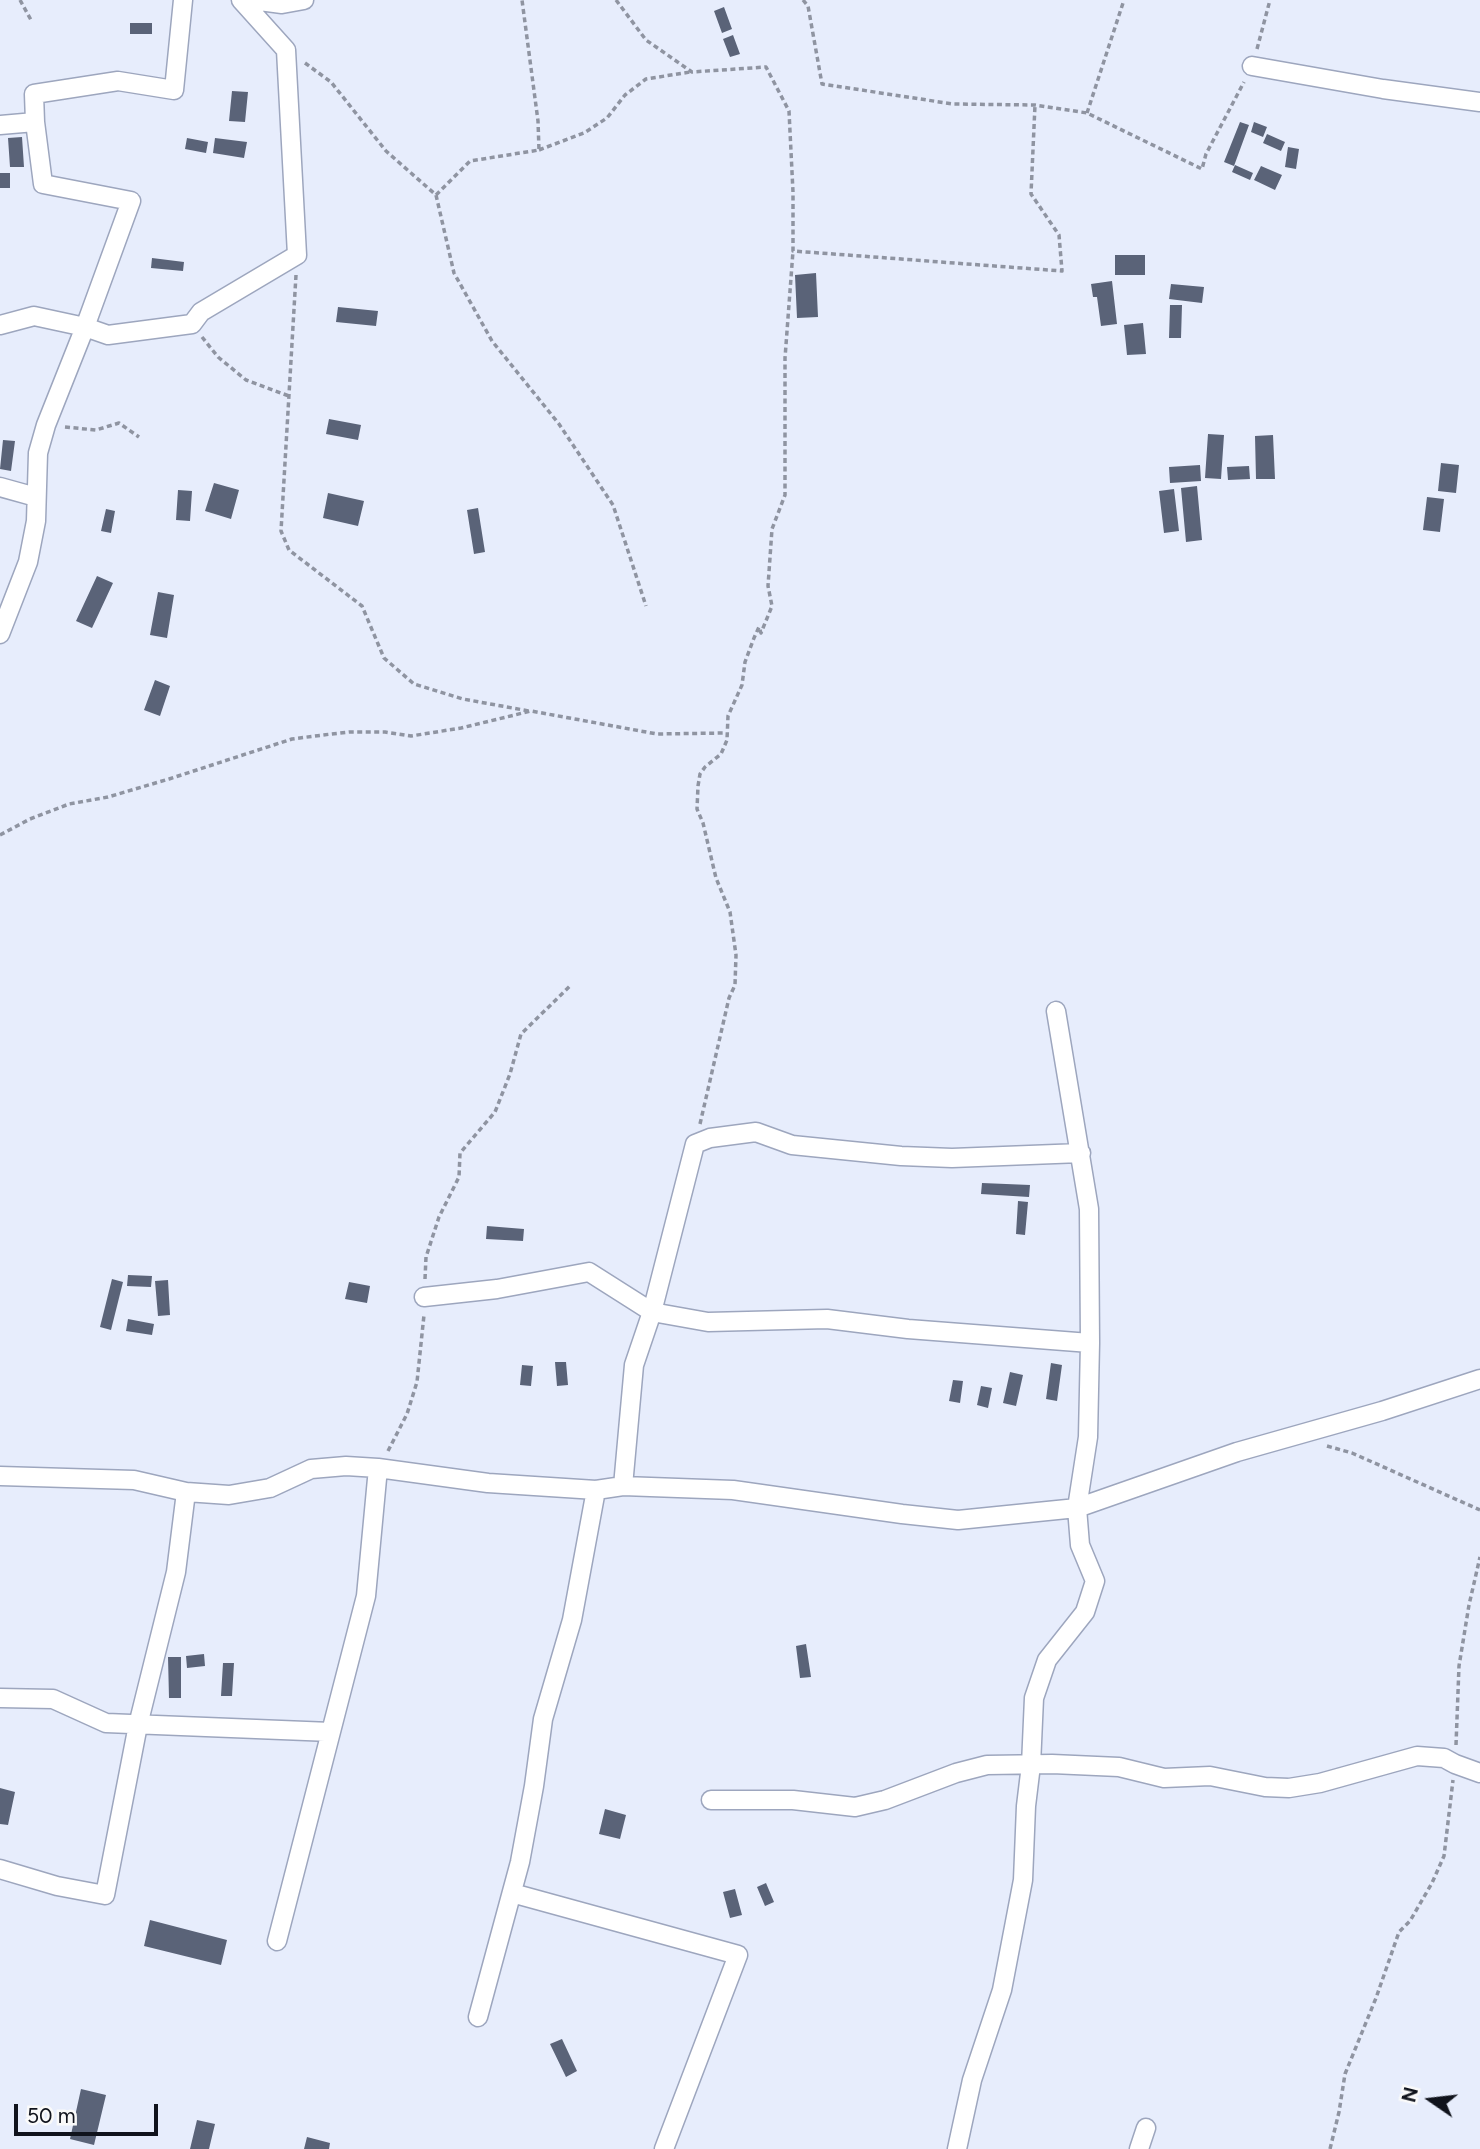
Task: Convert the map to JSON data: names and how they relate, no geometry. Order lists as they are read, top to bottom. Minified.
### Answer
{"scale_bar":"50 m","north":"left"}
